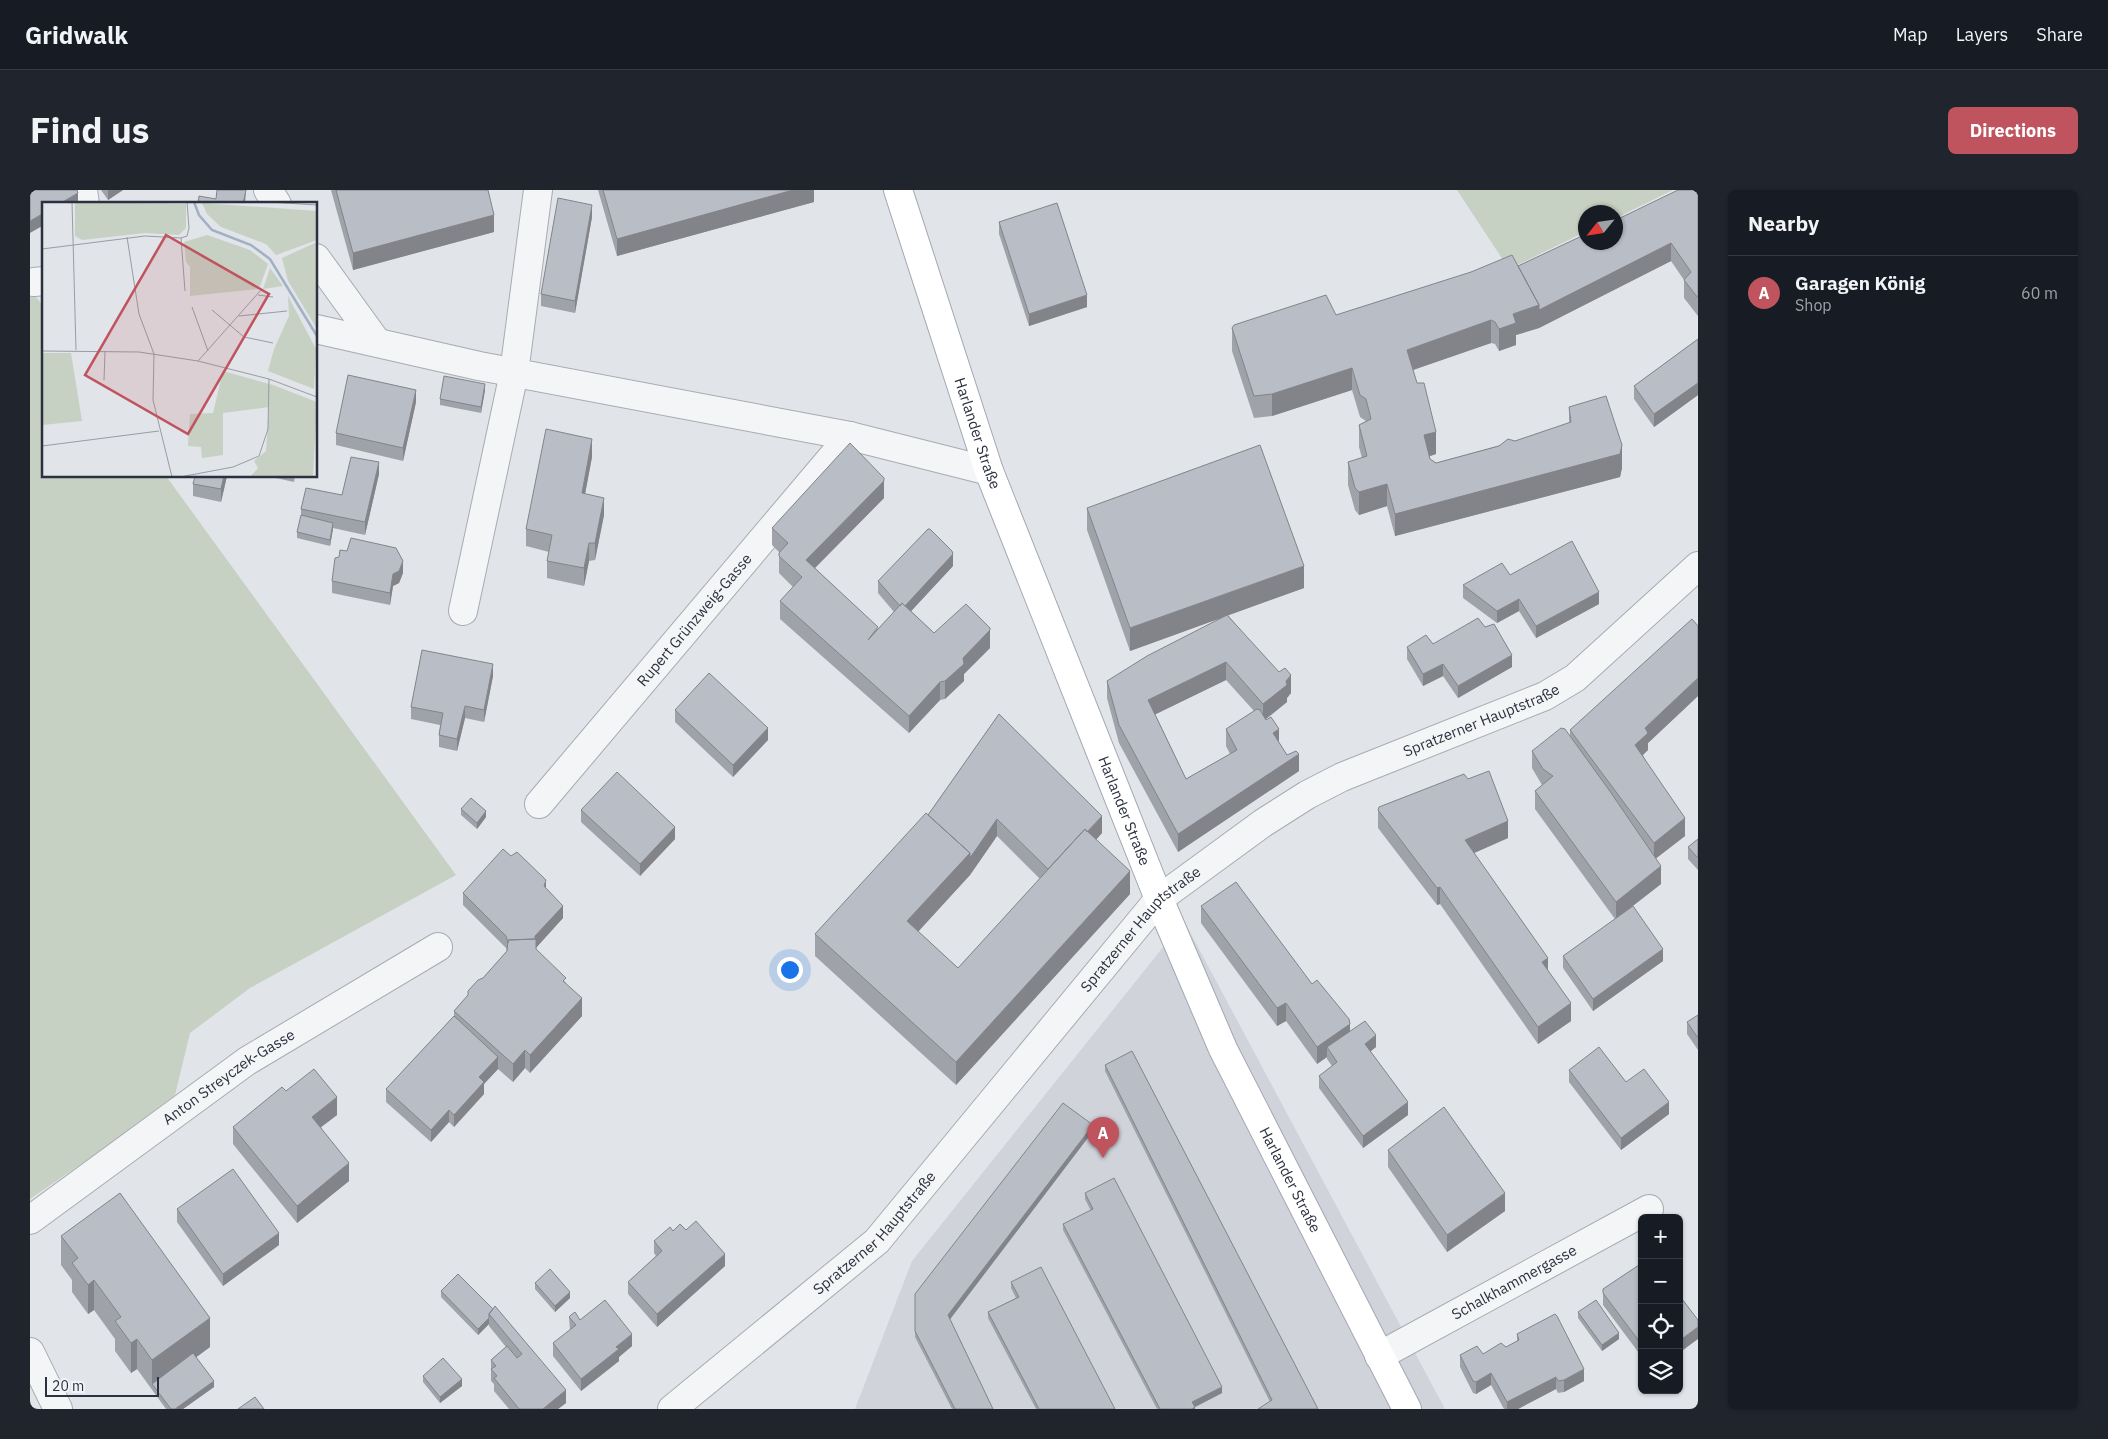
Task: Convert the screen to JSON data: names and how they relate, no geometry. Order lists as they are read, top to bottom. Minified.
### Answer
{"streets":{"main road":["Harlander Straße"],"street":["Rupert Grünzweig-Gasse","Spratzerner Hauptstraße","Anton Streyczek-Gasse","Schalkhammergasse"]},"crossings":[["Harlander Straße","Spratzerner Hauptstraße"],["Harlander Straße","Schalkhammergasse"]],"scale_bar":"20 m","north":"bottom left","page":{"header":"Gridwalk","nav":["Map","Layers","Share"],"title":"Find us","buttons":"Directions","heading":"Nearby","list":[{"mark":"A","name":"Garagen König","note":"Shop","value":"60 m"}],"pins":"A","map_buttons":["+","−"],"scale":"20 m"}}
